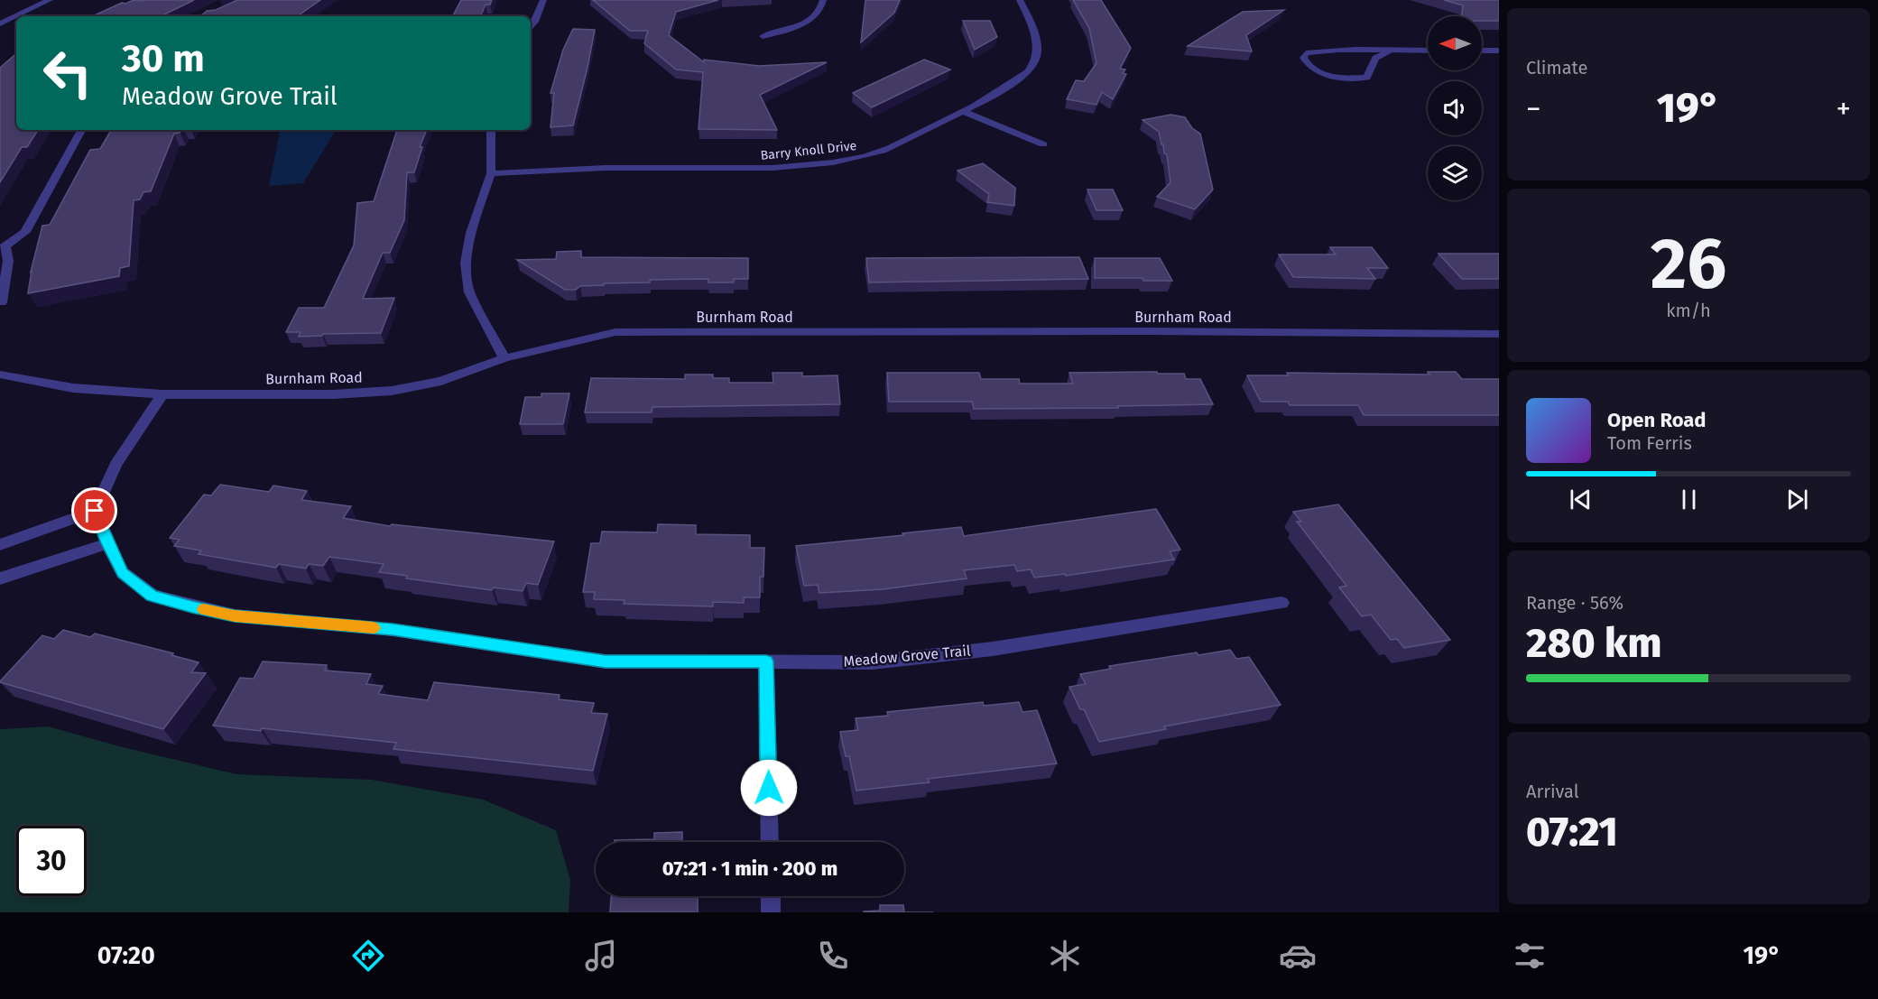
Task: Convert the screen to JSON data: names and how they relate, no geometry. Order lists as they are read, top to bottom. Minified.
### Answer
{"streets":{"street":["Barry Knoll Drive","Burnham Road","Meadow Grove Trail"]},"north":"left","page":{"tile":["Climate",["26","km/h"],["Range · 56%","280 km"],["Arrival","07:21"]],"turn":["30 m","Meadow Grove Trail"],"heat":["−","19°","+"],"song":["Open Road","Tom Ferris"],"limit":"30","trip":"07:21 · 1 min · 200 m","tabs":["07:20","19°"]}}
